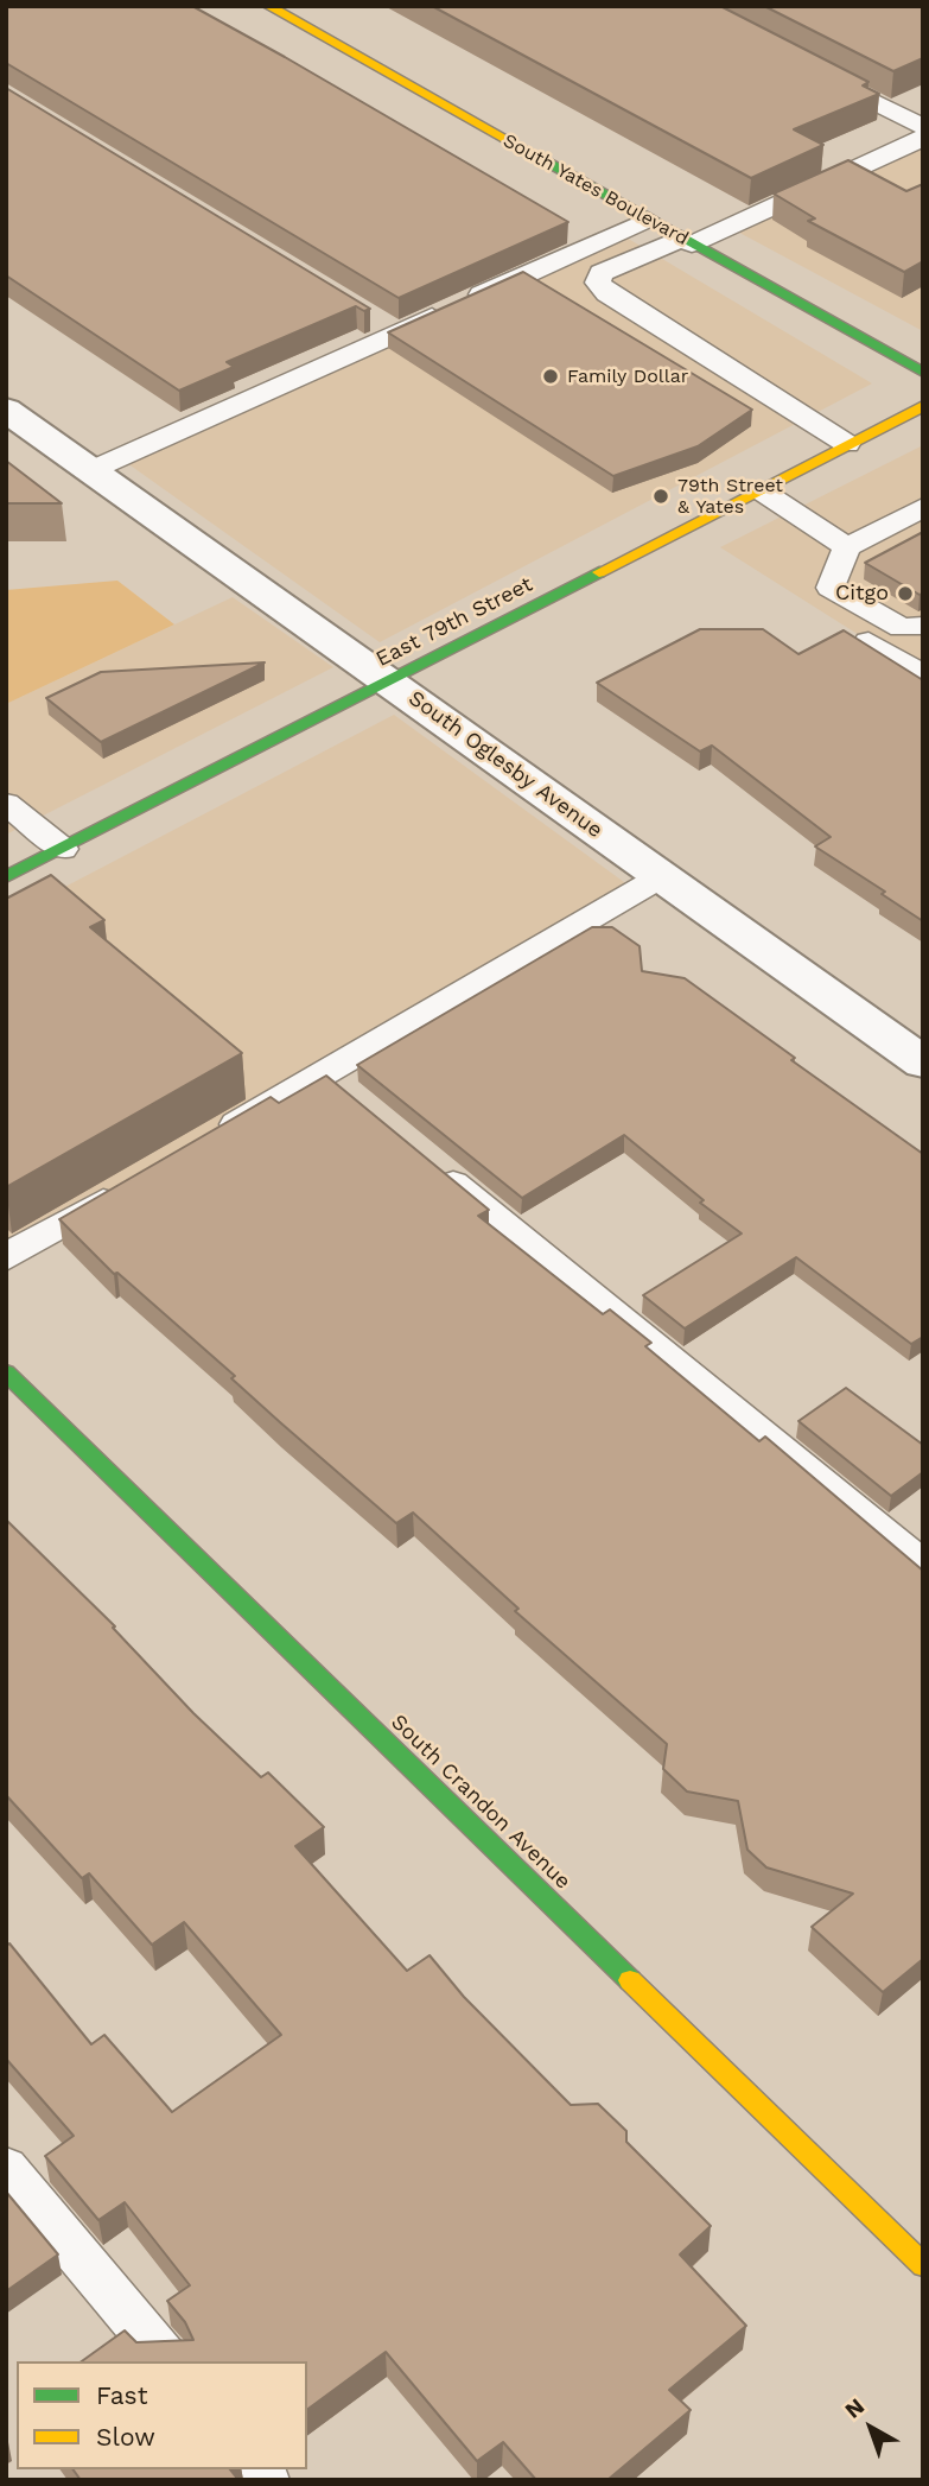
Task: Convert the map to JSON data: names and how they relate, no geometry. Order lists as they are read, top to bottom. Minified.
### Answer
{"streets":{"street":["South Yates Boulevard","East 79th Street","South Oglesby Avenue","South Crandon Avenue"]},"crossings":[["East 79th Street","South Oglesby Avenue"]],"places":["Family Dollar","79th Street & Yates","Citgo"],"legend":["Fast","Slow"],"north":"top left"}
